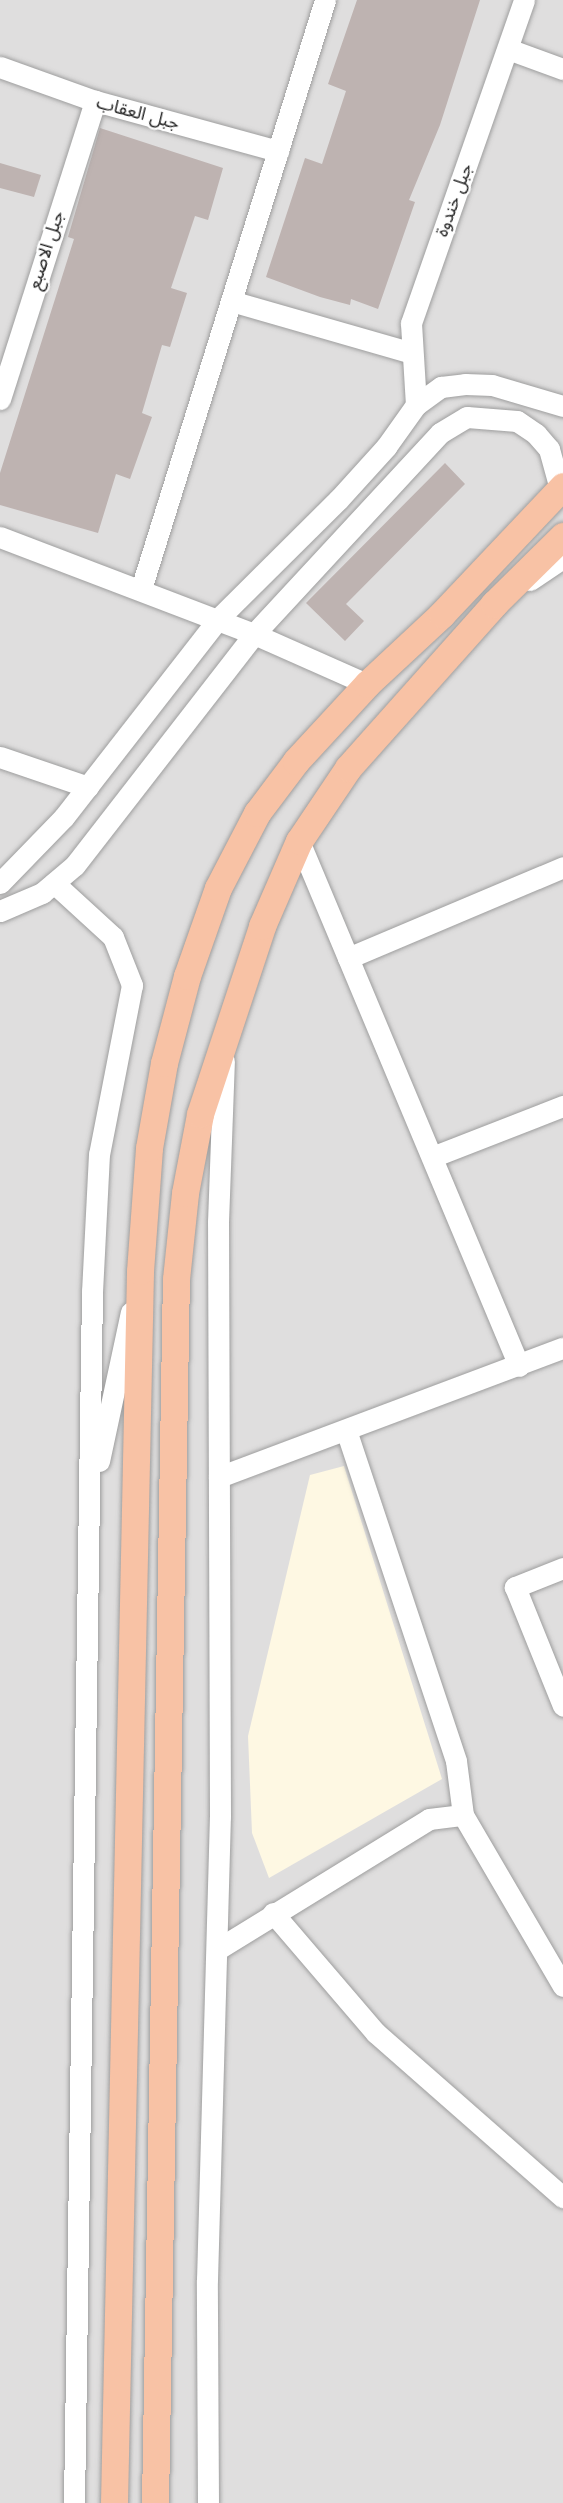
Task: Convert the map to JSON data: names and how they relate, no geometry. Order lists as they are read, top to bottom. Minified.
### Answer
{"streets":{"street":["جبل العقاب","جبل خندوة","جبل الاصبع"]},"crossings":[["جبل العقاب","جبل الاصبع"]]}
